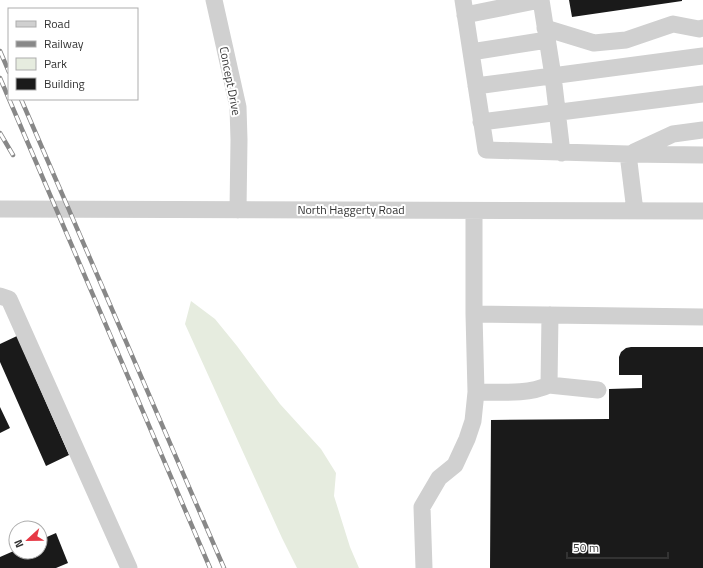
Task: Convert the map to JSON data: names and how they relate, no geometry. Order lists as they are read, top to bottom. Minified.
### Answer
{"streets":{"street":["Concept Drive","North Haggerty Road"]},"crossings":[["Concept Drive","North Haggerty Road"]],"legend":["Road","Railway","Park","Building"],"scale_bar":"50 m","north":"left"}
